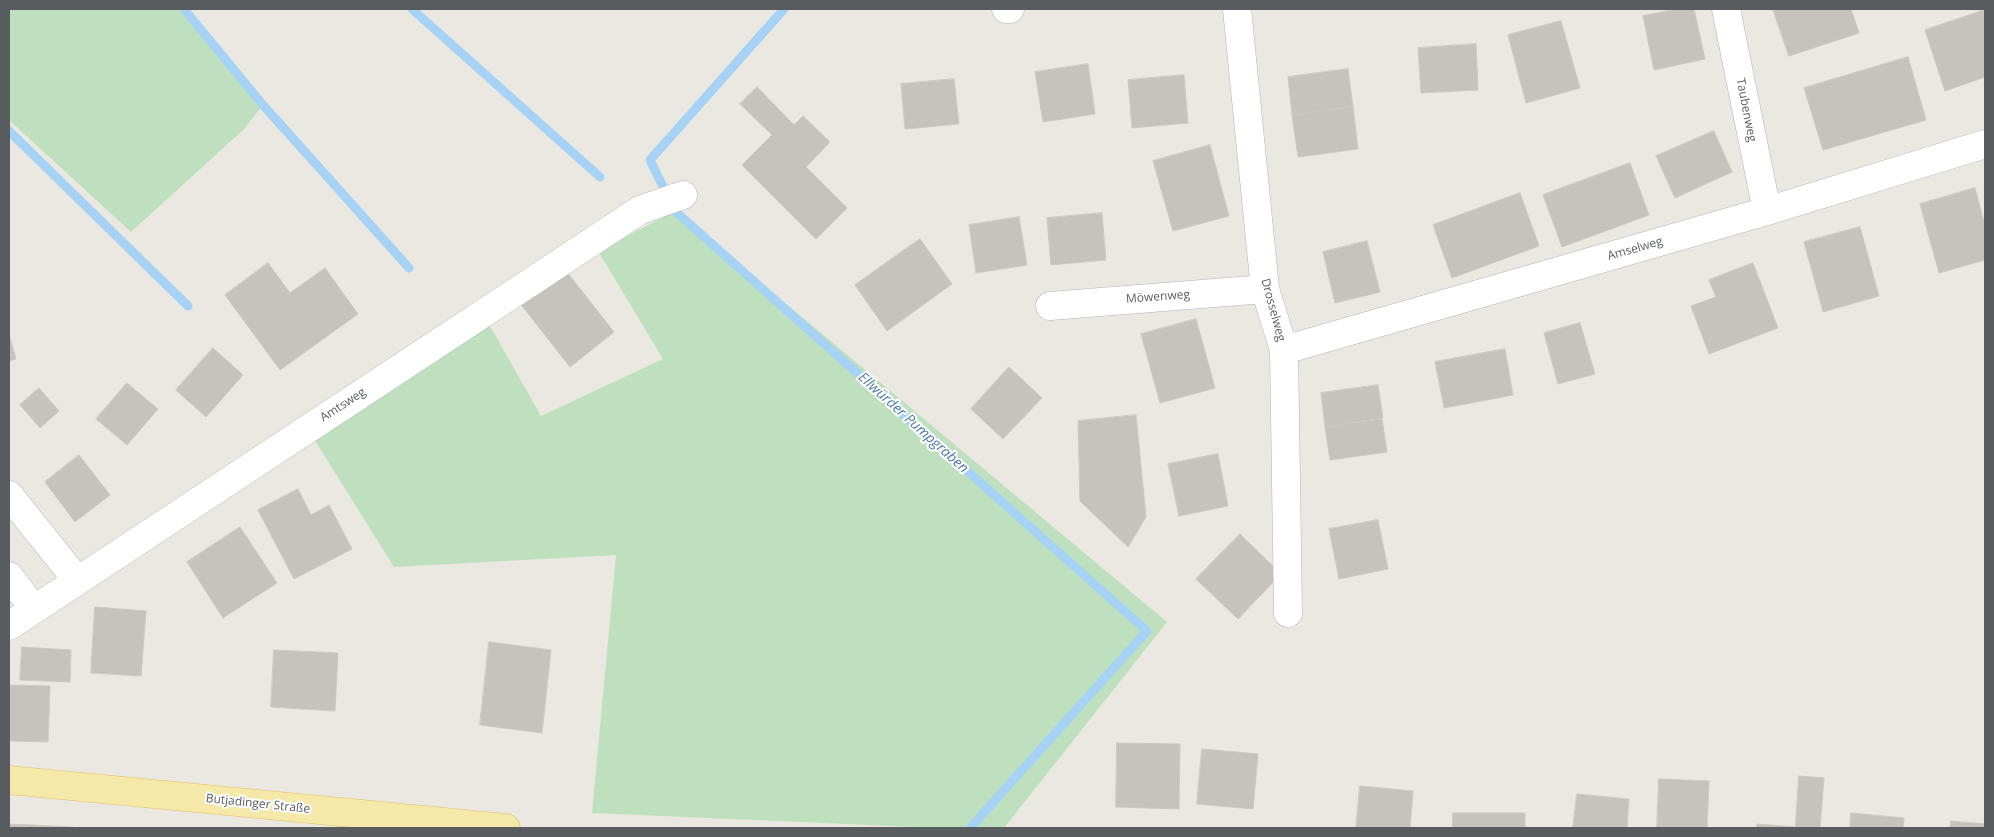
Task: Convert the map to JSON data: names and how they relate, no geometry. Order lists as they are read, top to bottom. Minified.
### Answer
{"streets":{"main road":["Butjadinger Straße"],"street":["Taubenweg","Amselweg","Möwenweg","Drosselweg","Amtsweg"]},"crossings":[["Taubenweg","Amselweg"],["Amselweg","Drosselweg"],["Möwenweg","Drosselweg"]],"water":["Ellwürder Pumpgraben"]}
